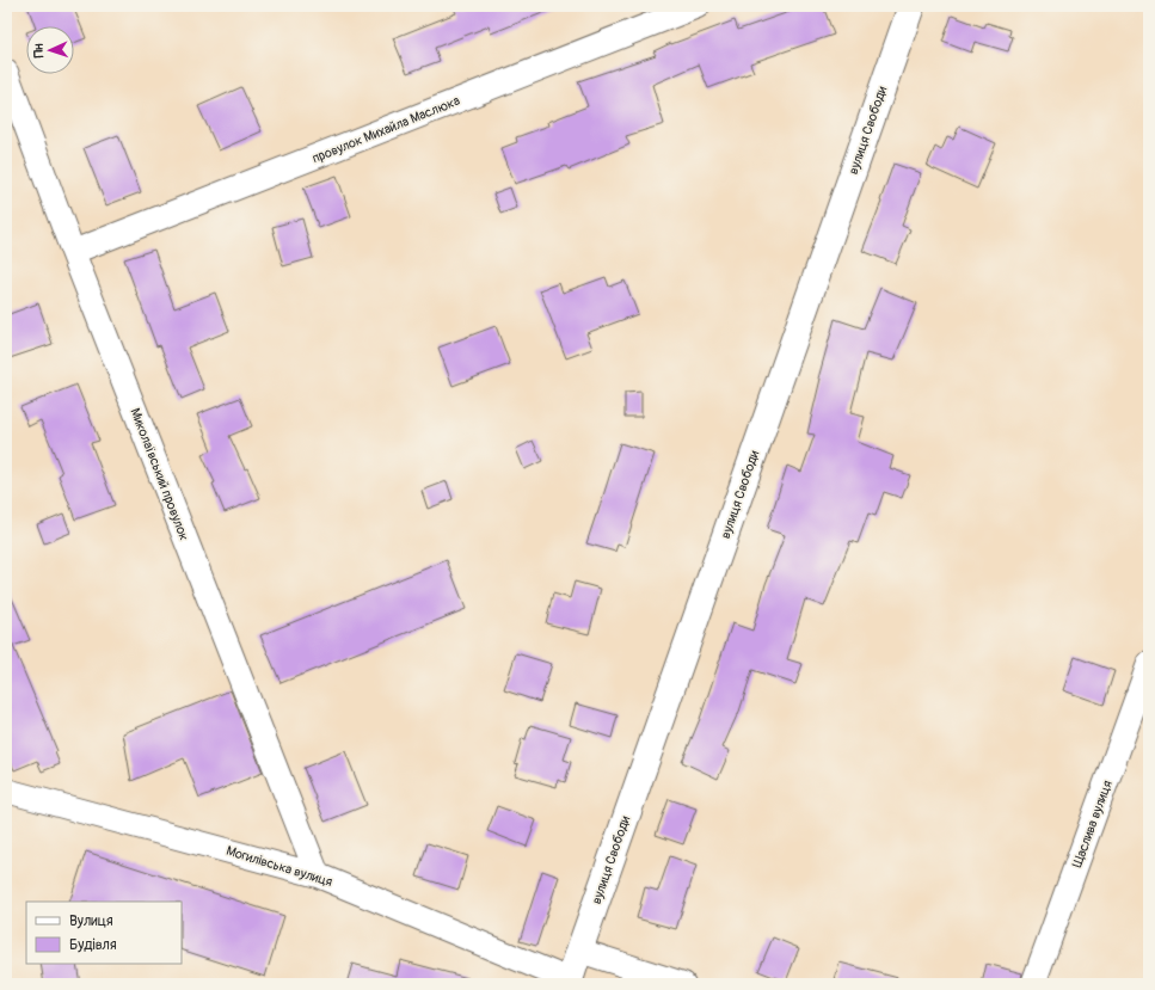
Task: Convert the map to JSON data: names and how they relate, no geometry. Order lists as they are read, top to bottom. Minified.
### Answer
{"streets":{"street":["провулок Михайла Маслюка","вулиця Свободи","Миколаївський провулок","Щаслива вулиця","Могилівська вулиця"]},"crossings":[["провулок Михайла Маслюка","Миколаївський провулок"],["вулиця Свободи","Могилівська вулиця"],["Миколаївський провулок","Могилівська вулиця"]],"legend":["Вулиця","Будівля"],"north":"left"}
